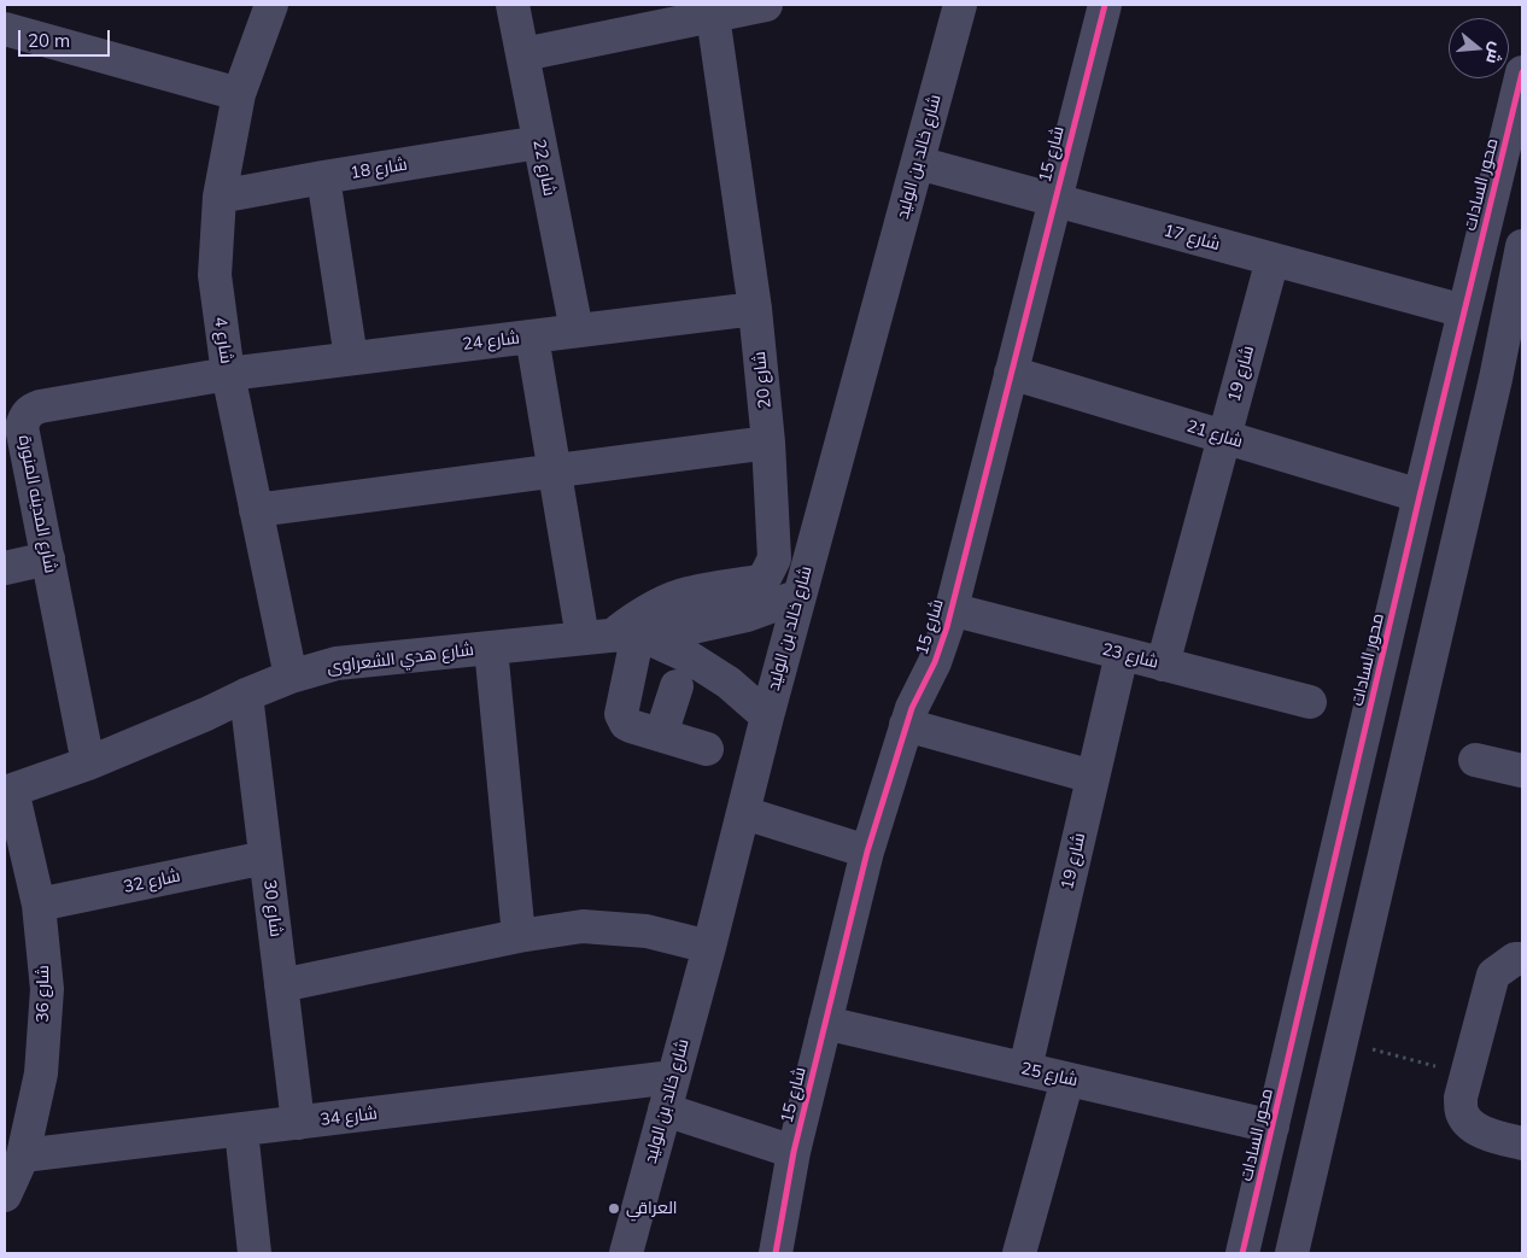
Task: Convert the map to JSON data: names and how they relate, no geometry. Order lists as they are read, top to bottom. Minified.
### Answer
{"streets":{"street":["شارع 15","شارع خالد بن الوليد","شارع 22","شارع 18","محور السادات","شارع 17","شارع 4","شارع 24","شارع 19","شارع 20","شارع 21","شارع المدينه المنورة","شارع 23","شارع هدي الشعراوى","شارع 32","شارع 30","شارع 36","شارع 25","شارع 34"]},"crossings":[["شارع 15","شارع 17"],["شارع 15","شارع 21"],["شارع 15","شارع 23"],["شارع 15","شارع 25"],["شارع خالد بن الوليد","شارع 17"],["شارع خالد بن الوليد","شارع هدي الشعراوى"],["شارع خالد بن الوليد","شارع 34"],["شارع 22","شارع 18"],["شارع 22","شارع 24"],["شارع 18","شارع 4"],["محور السادات","شارع 17"],["محور السادات","شارع 21"],["محور السادات","شارع 25"],["شارع 17","شارع 19"],["شارع 4","شارع 24"],["شارع 4","شارع المدينه المنورة"],["شارع 4","شارع هدي الشعراوى"],["شارع 24","شارع 20"],["شارع 24","شارع المدينه المنورة"],["شارع 19","شارع 21"],["شارع 19","شارع 23"],["شارع 19","شارع 25"],["شارع 20","شارع هدي الشعراوى"],["شارع المدينه المنورة","شارع هدي الشعراوى"],["شارع هدي الشعراوى","شارع 30"],["شارع هدي الشعراوى","شارع 36"],["شارع 32","شارع 30"],["شارع 32","شارع 36"],["شارع 30","شارع 34"],["شارع 36","شارع 34"]],"places":["العراقي"],"scale_bar":"20 m","north":"right"}
